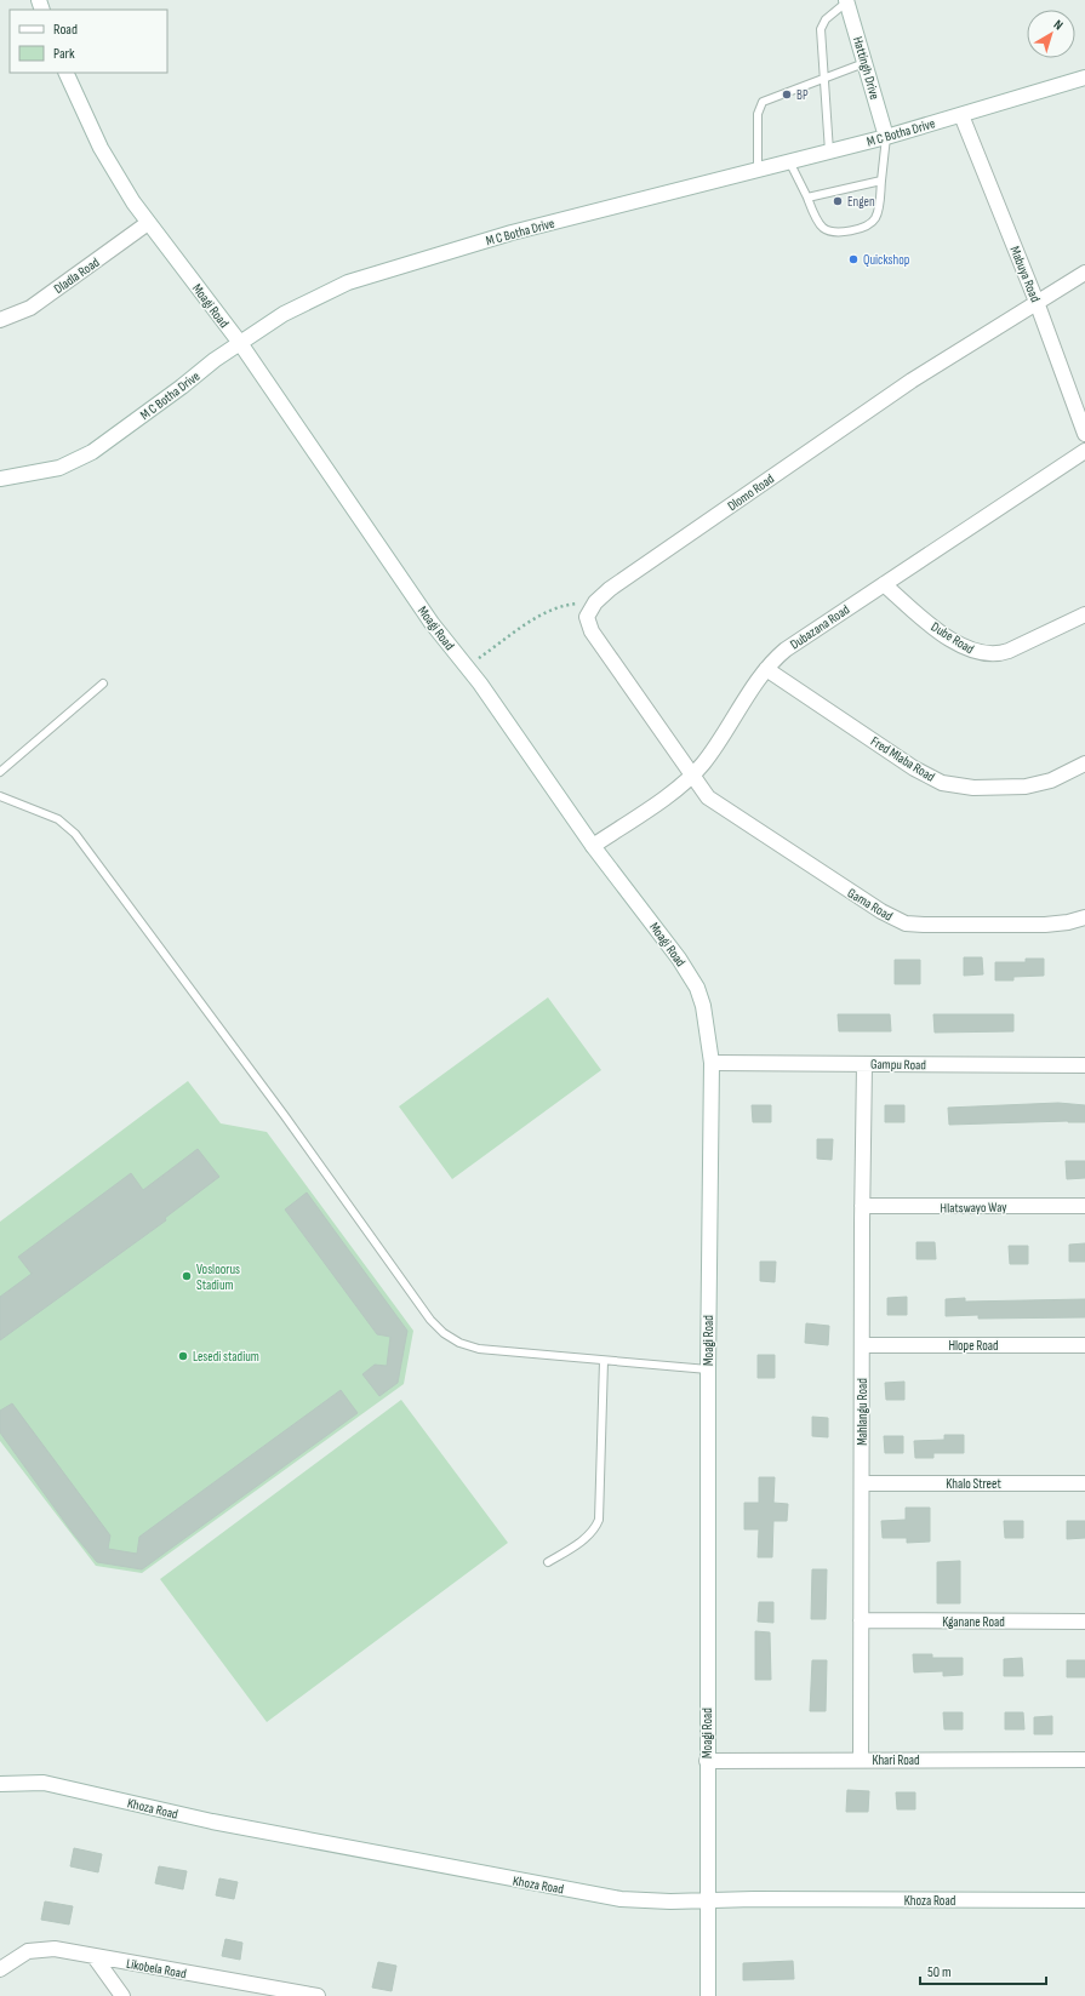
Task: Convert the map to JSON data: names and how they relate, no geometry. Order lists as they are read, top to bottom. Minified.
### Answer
{"streets":{"street":["Hattingh Drive","M C Botha Drive","Mabuya Road","Dladla Road","Moagi Road","Dlomo Road","Dubazana Road","Dube Road","Fred Mlaba Road","Gama Road","Gampu Road","Hlatswayo Way","Hlope Road","Mahlangu Road","Khalo Street","Kganane Road","Khari Road","Khoza Road","Likobela Road"]},"crossings":[["Hattingh Drive","M C Botha Drive"],["M C Botha Drive","Mabuya Road"],["M C Botha Drive","Moagi Road"],["Mabuya Road","Dlomo Road"],["Dladla Road","Moagi Road"],["Moagi Road","Dubazana Road"],["Moagi Road","Gampu Road"],["Moagi Road","Khari Road"],["Moagi Road","Khoza Road"],["Dubazana Road","Dube Road"],["Dubazana Road","Fred Mlaba Road"],["Dubazana Road","Gama Road"],["Gampu Road","Mahlangu Road"],["Hlatswayo Way","Mahlangu Road"],["Hlope Road","Mahlangu Road"],["Mahlangu Road","Khalo Street"],["Mahlangu Road","Kganane Road"],["Mahlangu Road","Khari Road"]],"places":["BP","Engen","Quickshop","Vosloorus Stadium","Lesedi stadium"],"legend":["Road","Park"],"scale_bar":"50 m","north":"top right"}
